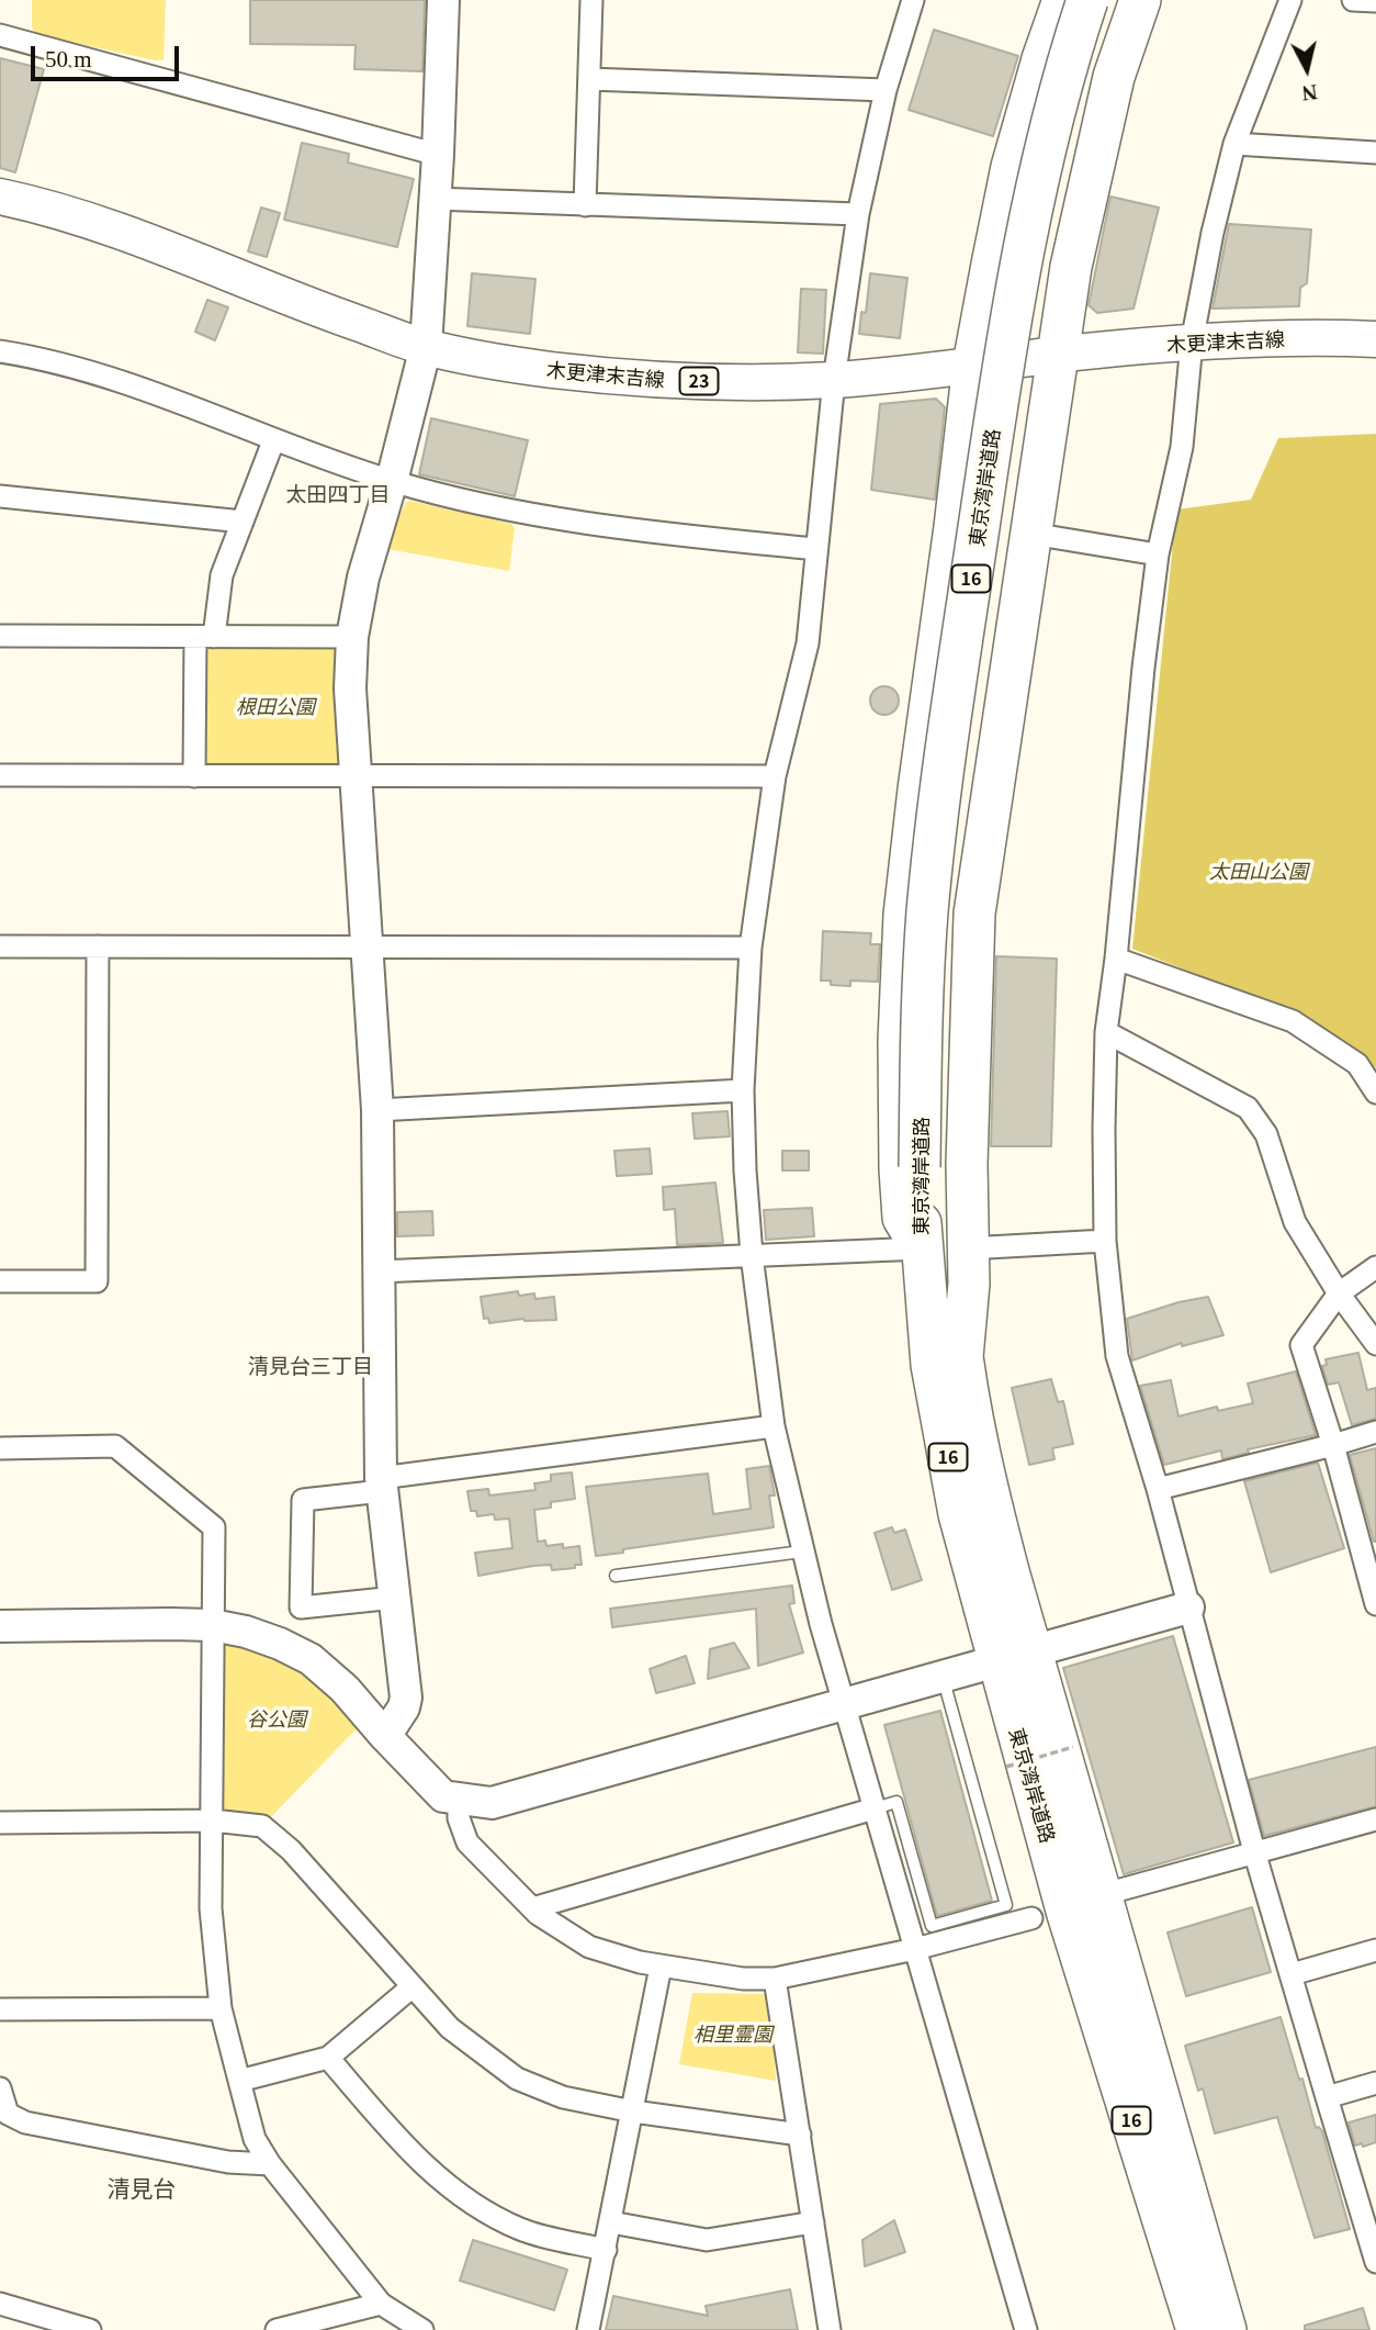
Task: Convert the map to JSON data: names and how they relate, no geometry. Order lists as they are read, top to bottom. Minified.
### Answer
{"streets":{"highway":["東京湾岸道路","16"],"main road":["木更津末吉線","23"]},"crossings":[["木更津末吉線","16"],["東京湾岸道路","16"]],"districts":["太田四丁目","清見台三丁目","清見台"],"parks":["根田公園","太田山公園","谷公園","相里霊園"],"scale_bar":"50 m","north":"bottom"}
